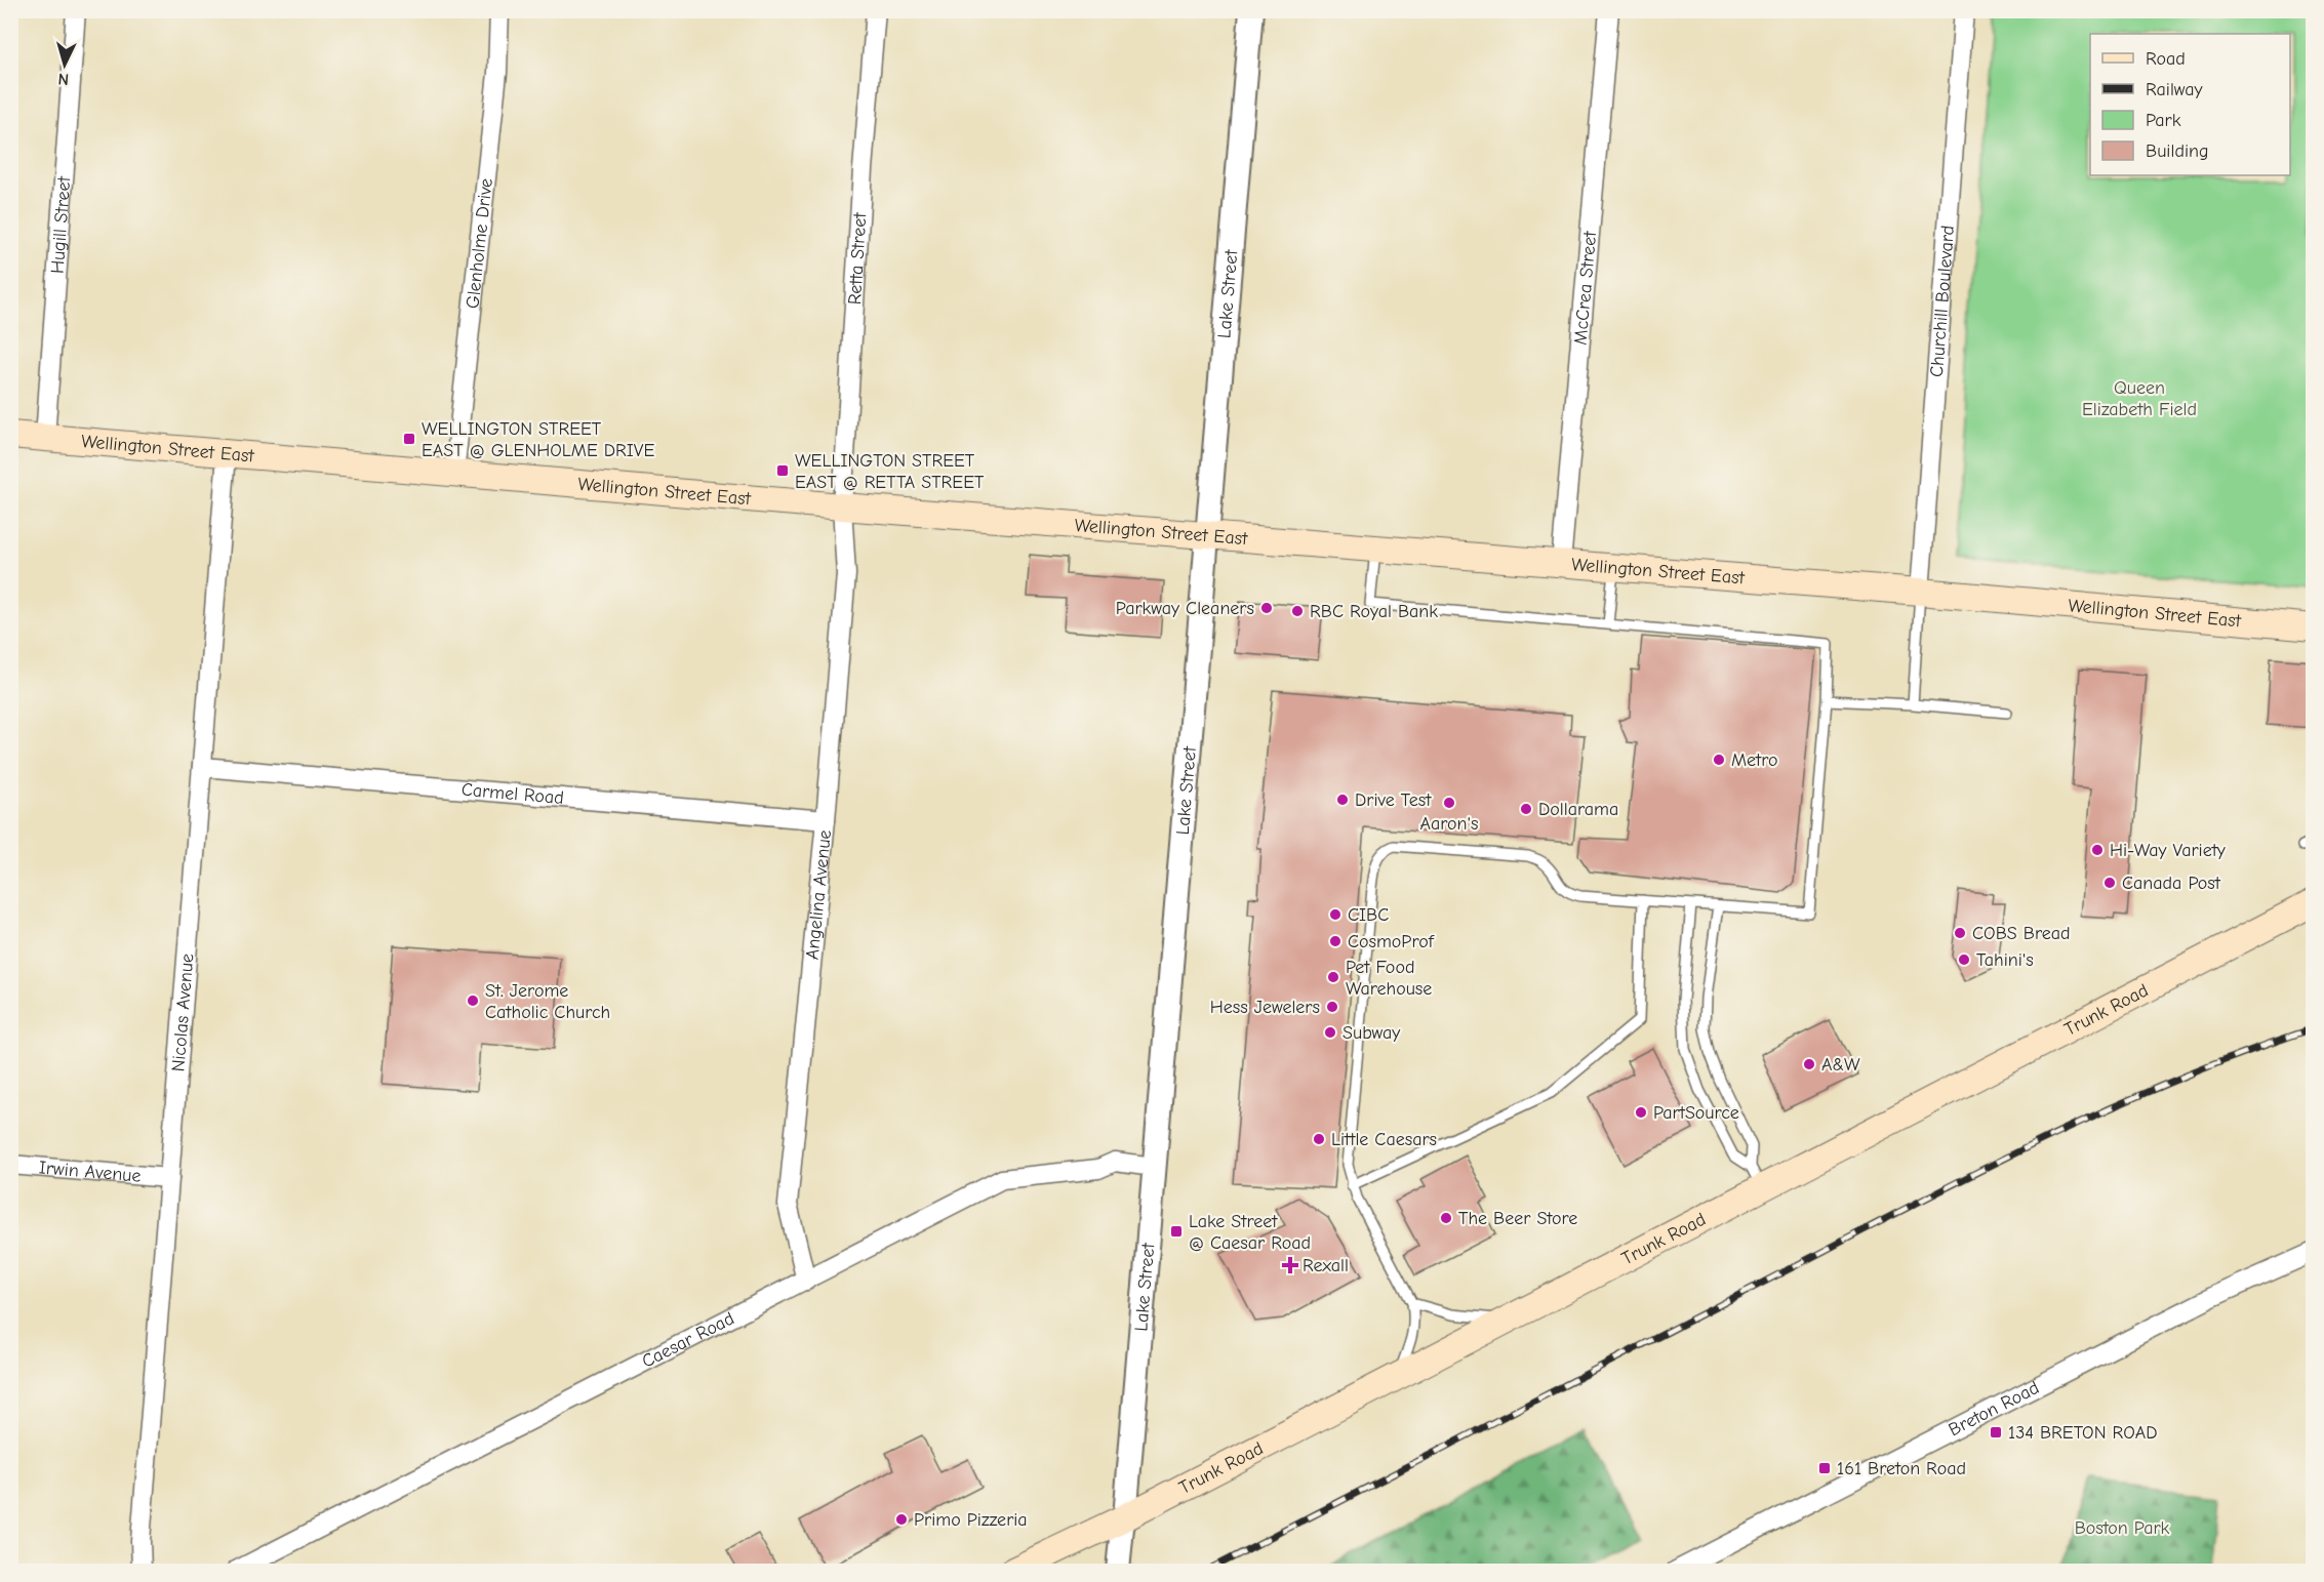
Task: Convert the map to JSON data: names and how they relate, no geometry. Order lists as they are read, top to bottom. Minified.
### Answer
{"streets":{"main road":["Wellington Street East","Trunk Road"],"street":["Hugill Street","Glenholme Drive","Retta Street","McCrea Street","Lake Street","Churchill Boulevard","Carmel Road","Angelina Avenue","Nicolas Avenue","Irwin Avenue","Caesar Road","Breton Road"]},"crossings":[["Hugill Street","Wellington Street East"],["Glenholme Drive","Wellington Street East"],["Retta Street","Wellington Street East"],["Retta Street","Angelina Avenue"],["McCrea Street","Wellington Street East"],["Lake Street","Wellington Street East"],["Lake Street","Trunk Road"],["Lake Street","Caesar Road"],["Churchill Boulevard","Wellington Street East"],["Wellington Street East","Angelina Avenue"],["Wellington Street East","Nicolas Avenue"],["Carmel Road","Angelina Avenue"],["Carmel Road","Nicolas Avenue"],["Angelina Avenue","Caesar Road"],["Nicolas Avenue","Irwin Avenue"]],"parks":["Queen Elizabeth Field","Boston Park"],"places":{"transit":["WELLINGTON STREET EAST @ GLENHOLME DRIVE","WELLINGTON STREET EAST @ RETTA STREET","Lake Street @ Caesar Road","134 BRETON ROAD","161 Breton Road"],"other":["Parkway Cleaners","RBC Royal Bank","Metro","Drive Test","Aaron's","Dollarama","Hi-Way Variety","Canada Post","CIBC","COBS Bread","CosmoProf","Tahini's","Pet Food Warehouse","St. Jerome Catholic Church","Hess Jewelers","Subway","A&W","PartSource","Little Caesars","The Beer Store","Primo Pizzeria"],"health":["Rexall"]},"legend":["Road","Railway","Park","Building"],"north":"bottom"}
